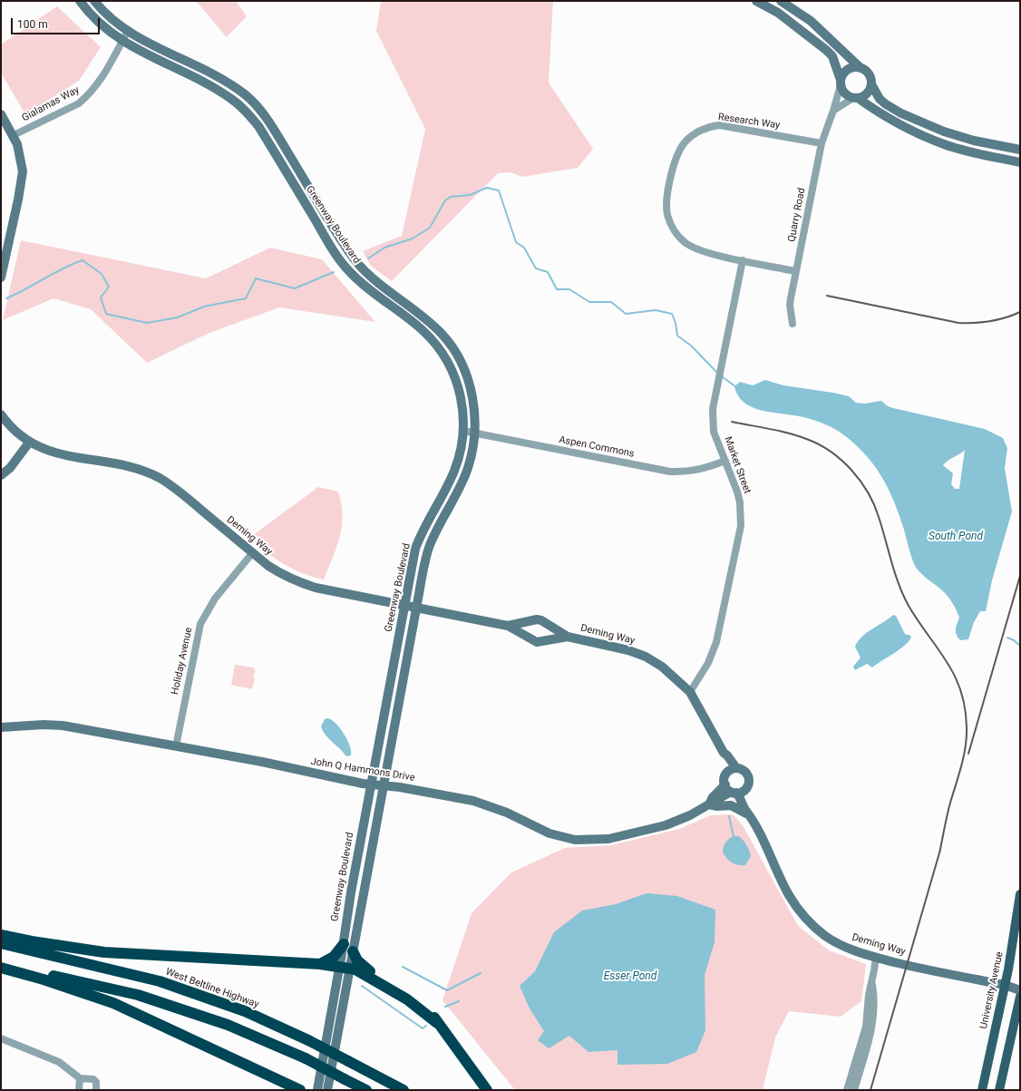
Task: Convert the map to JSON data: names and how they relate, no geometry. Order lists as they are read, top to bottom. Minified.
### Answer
{"streets":{"highway":["West Beltline Highway"],"main road":["University Avenue"],"street":["Gialamas Way","Research Way","Quarry Road","Greenway Boulevard","Aspen Commons","Market Street","Deming Way","Holiday Avenue","John Q Hammons Drive"]},"crossings":[["Gialamas Way","Greenway Boulevard"],["Research Way","Quarry Road"],["Research Way","Market Street"],["Greenway Boulevard","Aspen Commons"],["Greenway Boulevard","Deming Way"],["Greenway Boulevard","John Q Hammons Drive"],["Aspen Commons","Market Street"],["Market Street","Deming Way"],["Deming Way","Holiday Avenue"],["Deming Way","John Q Hammons Drive"],["Deming Way","University Avenue"],["Holiday Avenue","John Q Hammons Drive"]],"water":["South Pond","Esser Pond"],"scale_bar":"100 m"}
